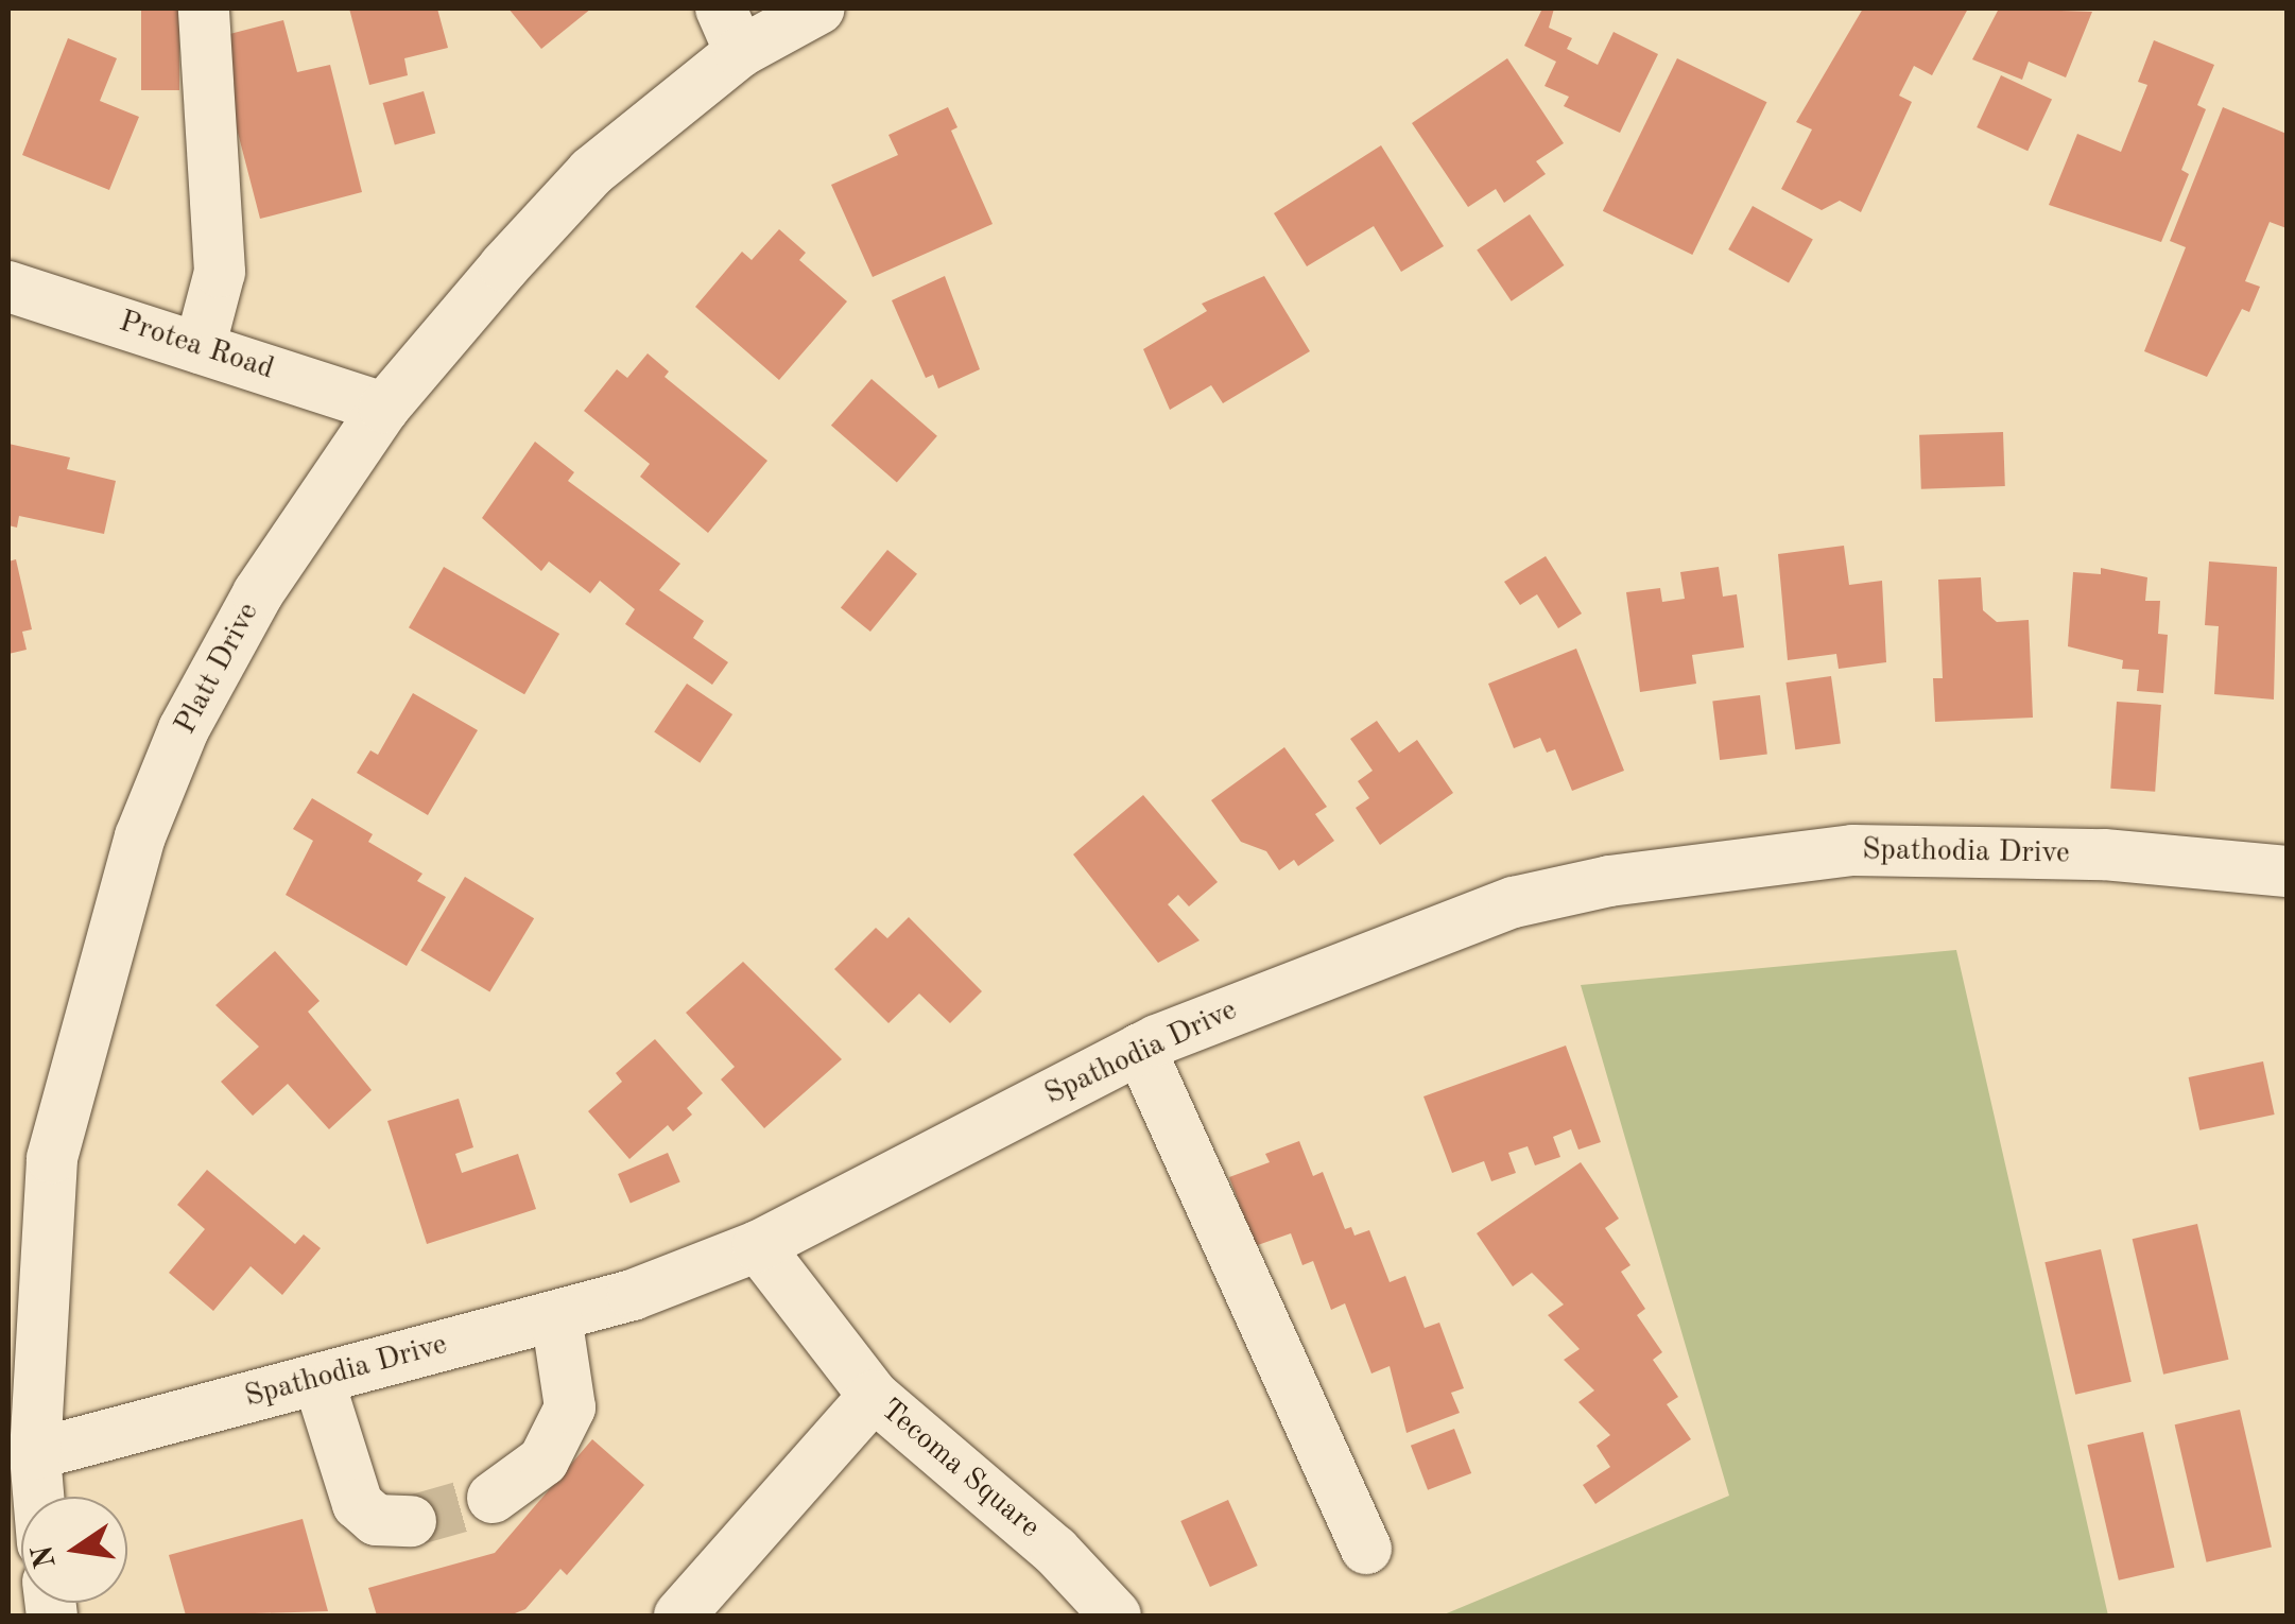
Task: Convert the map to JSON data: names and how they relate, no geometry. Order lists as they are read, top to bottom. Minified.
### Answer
{"streets":{"street":["Protea Road","Platt Drive","Spathodia Drive","Tecoma Square"]},"crossings":[["Protea Road","Platt Drive"],["Platt Drive","Spathodia Drive"]],"north":"left"}
